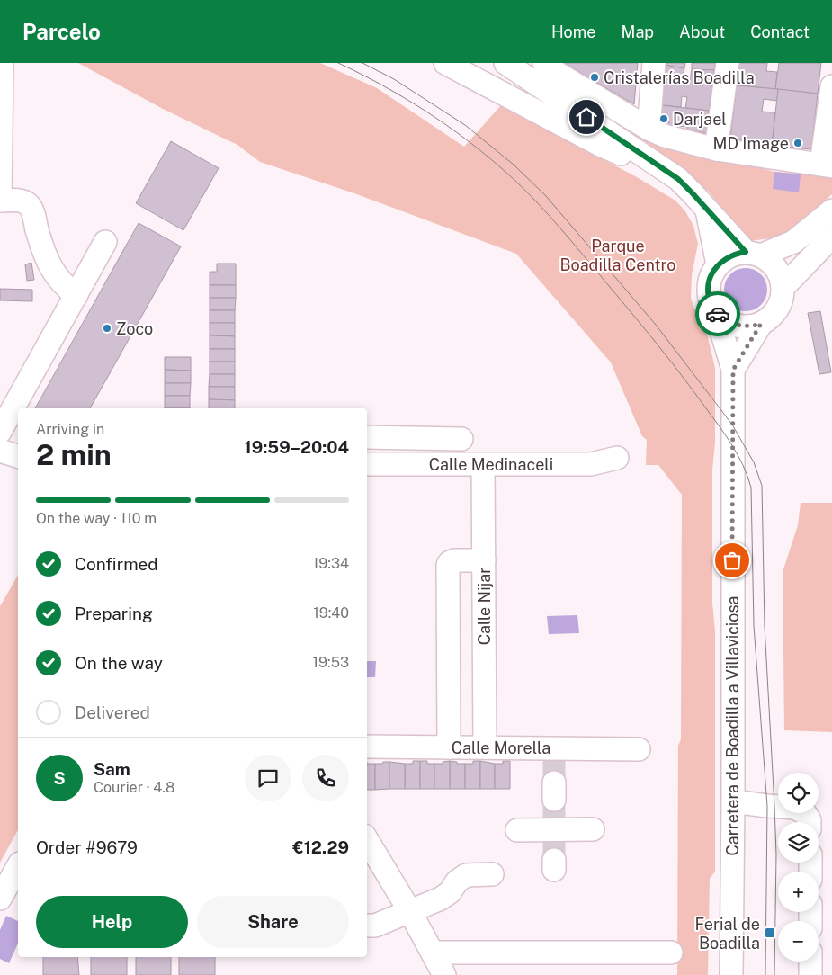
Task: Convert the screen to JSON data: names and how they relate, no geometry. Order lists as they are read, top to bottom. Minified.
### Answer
{"streets":{"street":["Calle Medinaceli","Calle Nijar","Carretera de Boadilla a Villaviciosa","Calle Morella"]},"crossings":[["Calle Medinaceli","Calle Nijar"],["Calle Nijar","Calle Morella"]],"parks":["Parque Boadilla Centro"],"places":{"other":["Cristalerías Boadilla","Darjael","MD Image","Zoco"],"transit":["Ferial de Boadilla"]},"page":{"header":"Parcelo","nav":["Home","Map","About","Contact"],"heading":["2 min","Arriving in","19:59–20:04"],"panel":["Sam","Courier · 4.8","Order #9679","€12.29"],"bar":"On the way · 110 m","list":[["Confirmed","19:34"],["Preparing","19:40"],["On the way","19:53"],"Delivered"],"round":"S","map_buttons":["+","−"],"buttons":["Help","Share"]}}
